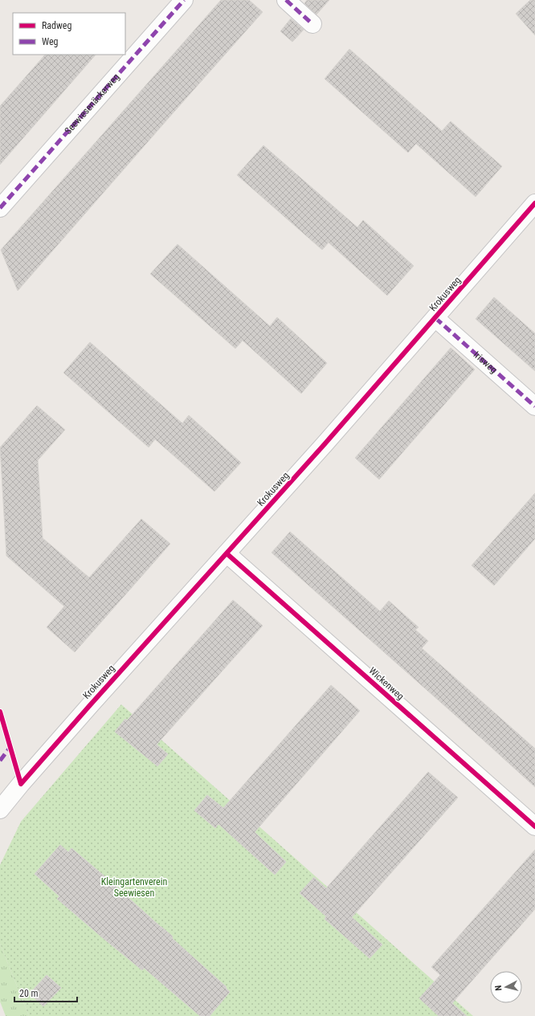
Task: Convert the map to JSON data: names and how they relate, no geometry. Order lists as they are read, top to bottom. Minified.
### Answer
{"streets":{"street":["Seewiesenäckerweg","Krokusweg","Irisweg","Wickenweg"]},"crossings":[["Krokusweg","Irisweg"],["Krokusweg","Wickenweg"]],"parks":["Kleingartenverein Seewiesen"],"legend":["Radweg","Weg"],"scale_bar":"20 m","north":"left"}
